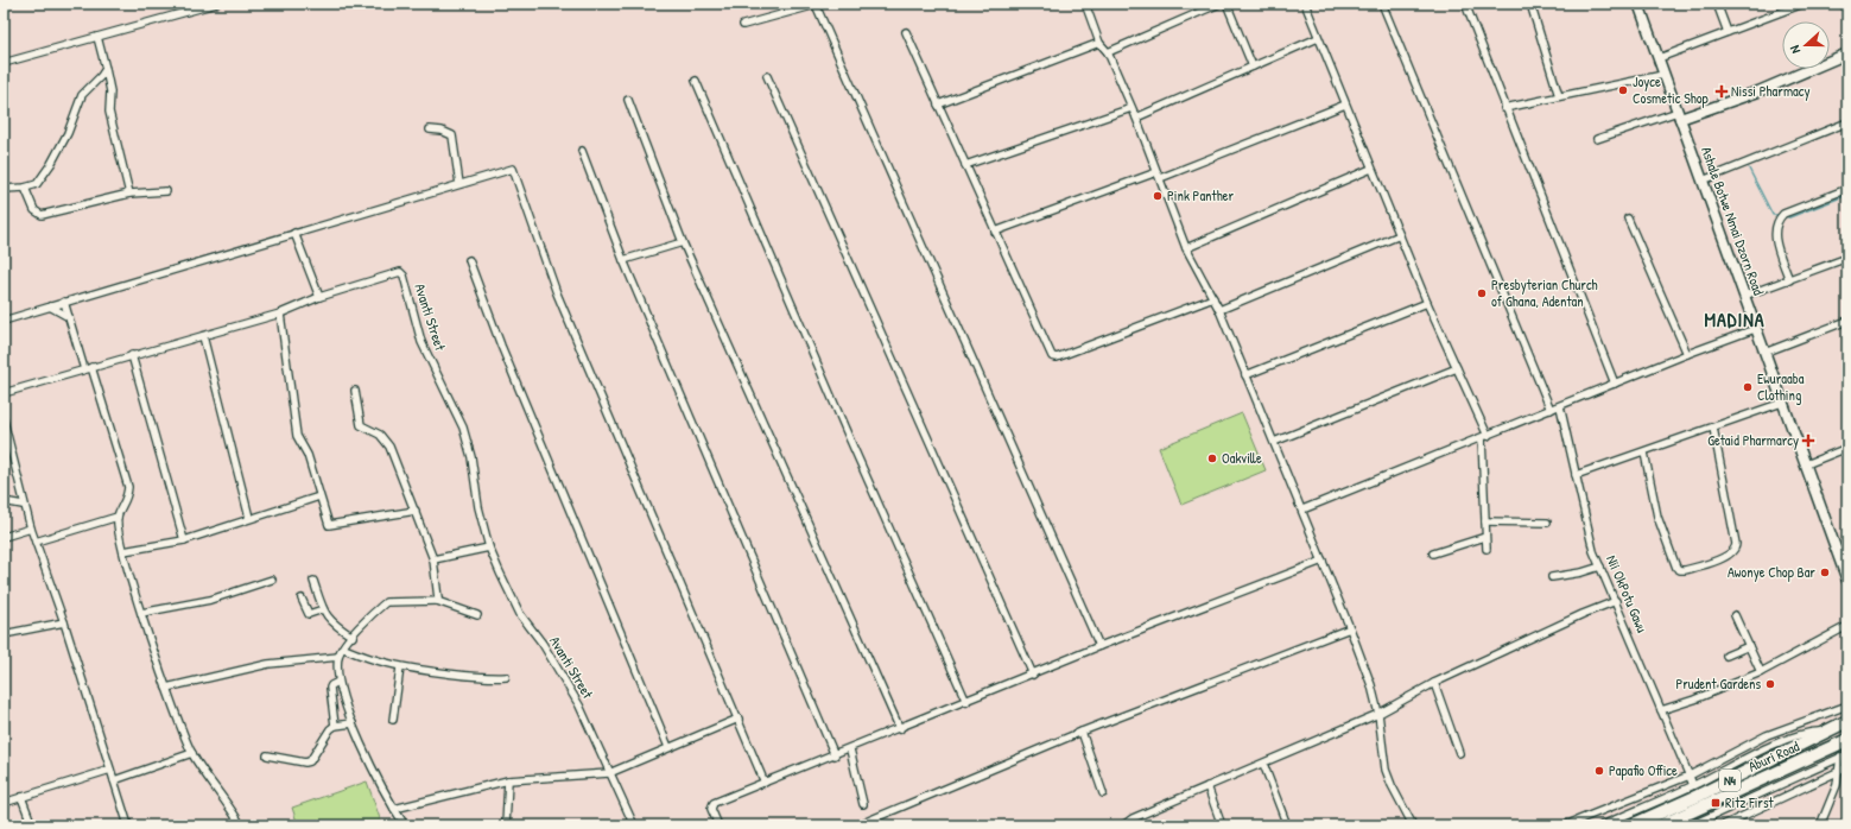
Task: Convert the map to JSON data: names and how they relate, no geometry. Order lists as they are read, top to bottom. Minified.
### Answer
{"streets":{"highway":["Aburi Road","N4"],"main road":["Ashale Botwe Nmai Dzorn Road"],"street":["Avanti Street","Nii OkPotu Gawu"]},"districts":["MADINA"],"places":{"other":["Joyce Cosmetic Shop","Pink Panther","Presbyterian Church of Ghana, Adentan","Ewuraaba Clothing","Oakville","Awonye Chop Bar","Prudent Gardens","Papafio Office"],"health":["Nissi Pharmacy","Getaid Pharmarcy"],"transit":["Ritz First"]},"north":"left"}
